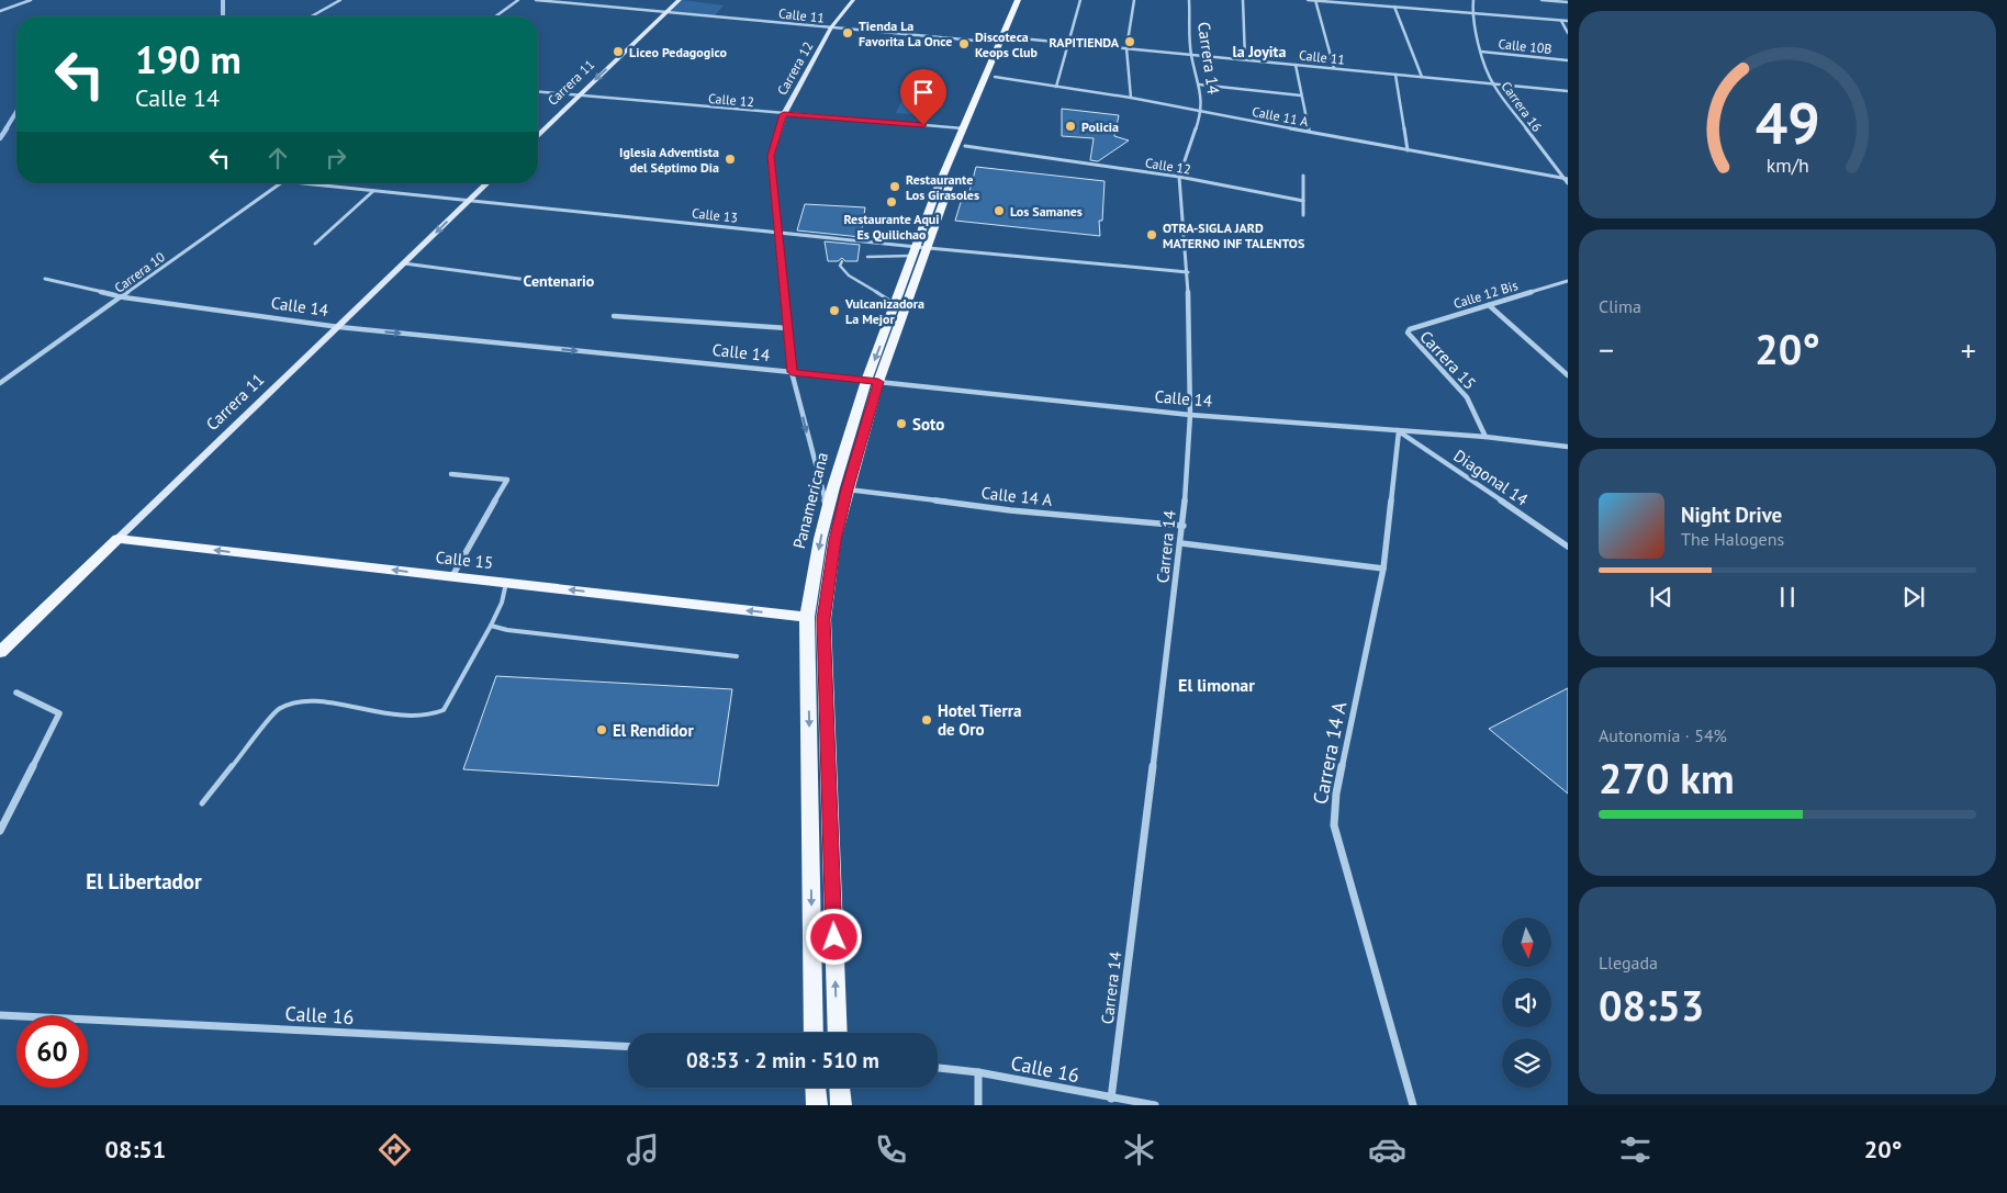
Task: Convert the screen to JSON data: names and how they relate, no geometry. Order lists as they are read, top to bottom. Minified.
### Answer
{"streets":{"main road":["Carrera 11","Panamericana","Calle 15"],"street":["Calle 11","Calle 10B","Carrera 14","Carrera 12","Calle 12","Carrera 16","Calle 11 A","Calle 13","Carrera 10","Calle 12 Bis","Calle 14","Carrera 15","Diagonal 14","Calle 14 A","Carrera 14 A","Calle 16"]},"crossings":[["Calle 11","Carrera 14"],["Calle 11","Carrera 12"],["Calle 11","Carrera 11"],["Calle 11","Carrera 16"],["Calle 11","Panamericana"],["Calle 10B","Carrera 16"],["Carrera 14","Calle 12"],["Carrera 14","Calle 11 A"],["Carrera 14","Calle 13"],["Carrera 14","Calle 14"],["Carrera 14","Calle 14 A"],["Carrera 14","Calle 16"],["Carrera 12","Calle 12"],["Carrera 12","Calle 13"],["Carrera 12","Calle 14"],["Carrera 12","Panamericana"],["Carrera 11","Calle 12"],["Carrera 11","Calle 13"],["Carrera 11","Calle 14"],["Carrera 11","Calle 15"],["Calle 12","Panamericana"],["Carrera 16","Calle 11 A"],["Calle 11 A","Panamericana"],["Calle 13","Panamericana"],["Carrera 10","Calle 14"],["Calle 12 Bis","Carrera 15"],["Calle 14","Carrera 15"],["Calle 14","Diagonal 14"],["Calle 14","Panamericana"],["Calle 14","Carrera 14 A"],["Diagonal 14","Carrera 14 A"],["Calle 14 A","Panamericana"],["Panamericana","Calle 15"]],"one_way":["Calle 15"],"districts":["la Joyita","Centenario","El limonar","El Libertador"],"places":["Tienda La Favorita La Once","RAPITIENDA","Discoteca Keops Club","Liceo Pedagogico","Policia","Iglesia Adventista del Séptimo Dia","Restaurante Los Girasoles","Restaurante Aqui Es Quilichao","Los Samanes","OTRA-SIGLA JARD MATERNO INF TALENTOS","Vulcanizadora La Mejor","Soto","Hotel Tierra de Oro","El Rendidor"],"north":"bottom","page":{"turn":["190 m","Calle 14"],"tile":["Clima",["Autonomía · 54%","270 km"],["Llegada","08:53"]],"heat":["−","20°","+"],"song":["Night Drive","The Halogens"],"limit":"60","trip":"08:53 · 2 min · 510 m","tabs":["08:51","20°"],"gauge":["49","km/h"]}}
